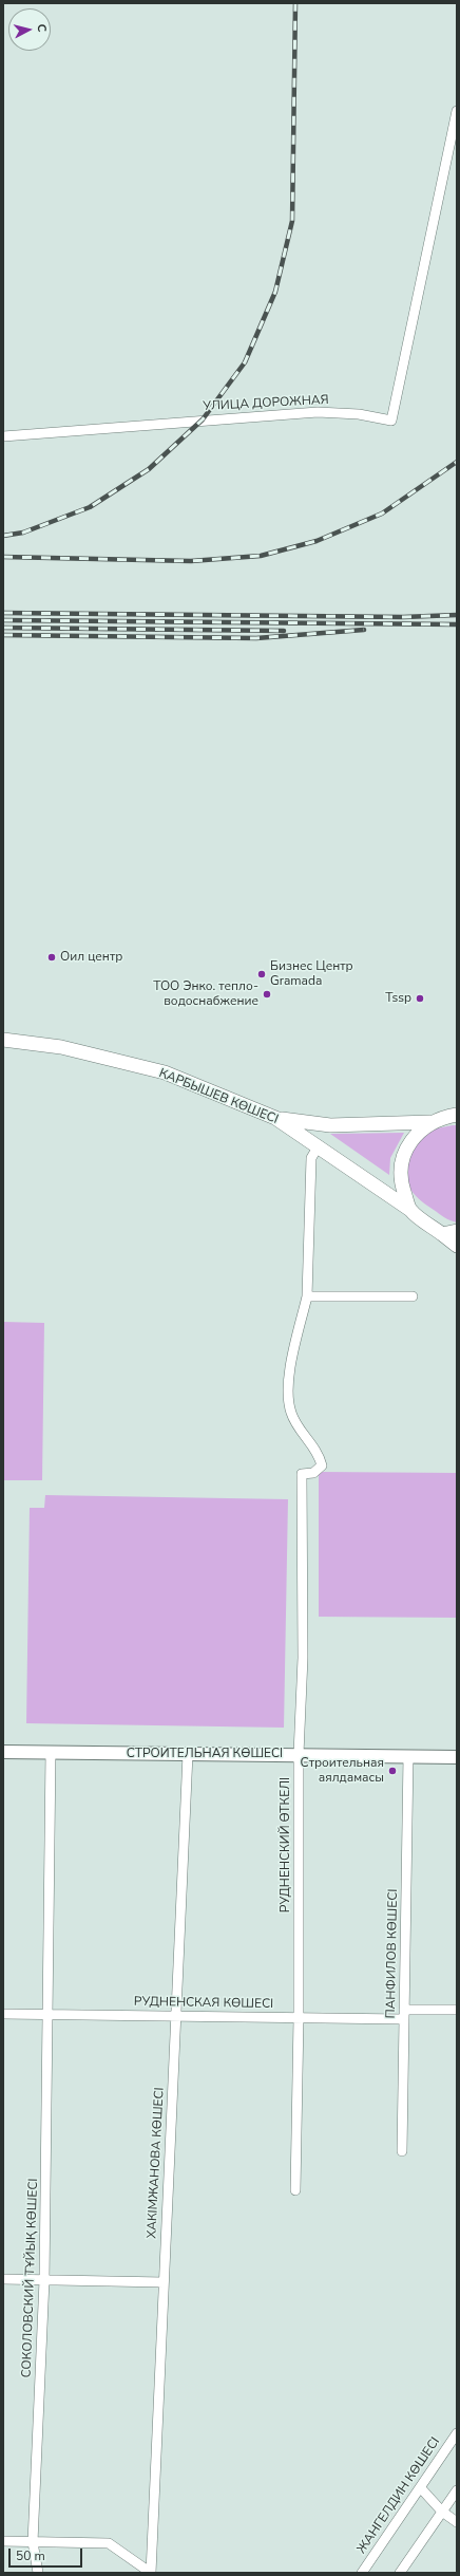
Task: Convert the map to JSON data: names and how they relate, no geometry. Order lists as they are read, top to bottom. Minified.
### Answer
{"streets":{"main road":["КАРБЫШЕВ КӨШЕСІ"],"street":["УЛИЦА ДОРОЖНАЯ","СТРОИТЕЛЬНАЯ КӨШЕСІ","РУДНЕНСКИЙ ӨТКЕЛІ","ПАНФИЛОВ КӨШЕСІ","РУДНЕНСКАЯ КӨШЕСІ","ХАКІМЖАНОВА КӨШЕСІ","СОКОЛОВСКИЙ ТҰЙЫҚ КӨШЕСІ","ЖАНГЕЛДИН КӨШЕСІ"]},"crossings":[["СТРОИТЕЛЬНАЯ КӨШЕСІ","РУДНЕНСКИЙ ӨТКЕЛІ"],["СТРОИТЕЛЬНАЯ КӨШЕСІ","ПАНФИЛОВ КӨШЕСІ"],["СТРОИТЕЛЬНАЯ КӨШЕСІ","ХАКІМЖАНОВА КӨШЕСІ"],["РУДНЕНСКИЙ ӨТКЕЛІ","РУДНЕНСКАЯ КӨШЕСІ"],["ПАНФИЛОВ КӨШЕСІ","РУДНЕНСКАЯ КӨШЕСІ"],["РУДНЕНСКАЯ КӨШЕСІ","ХАКІМЖАНОВА КӨШЕСІ"],["РУДНЕНСКАЯ КӨШЕСІ","СОКОЛОВСКИЙ ТҰЙЫҚ КӨШЕСІ"]],"places":["Оил центр","Бизнес Центр Gramada","ТОО Энко. тепло- водоснабжение","Tssp","Строительная аялдамасы"],"scale_bar":"50 m","north":"right"}
